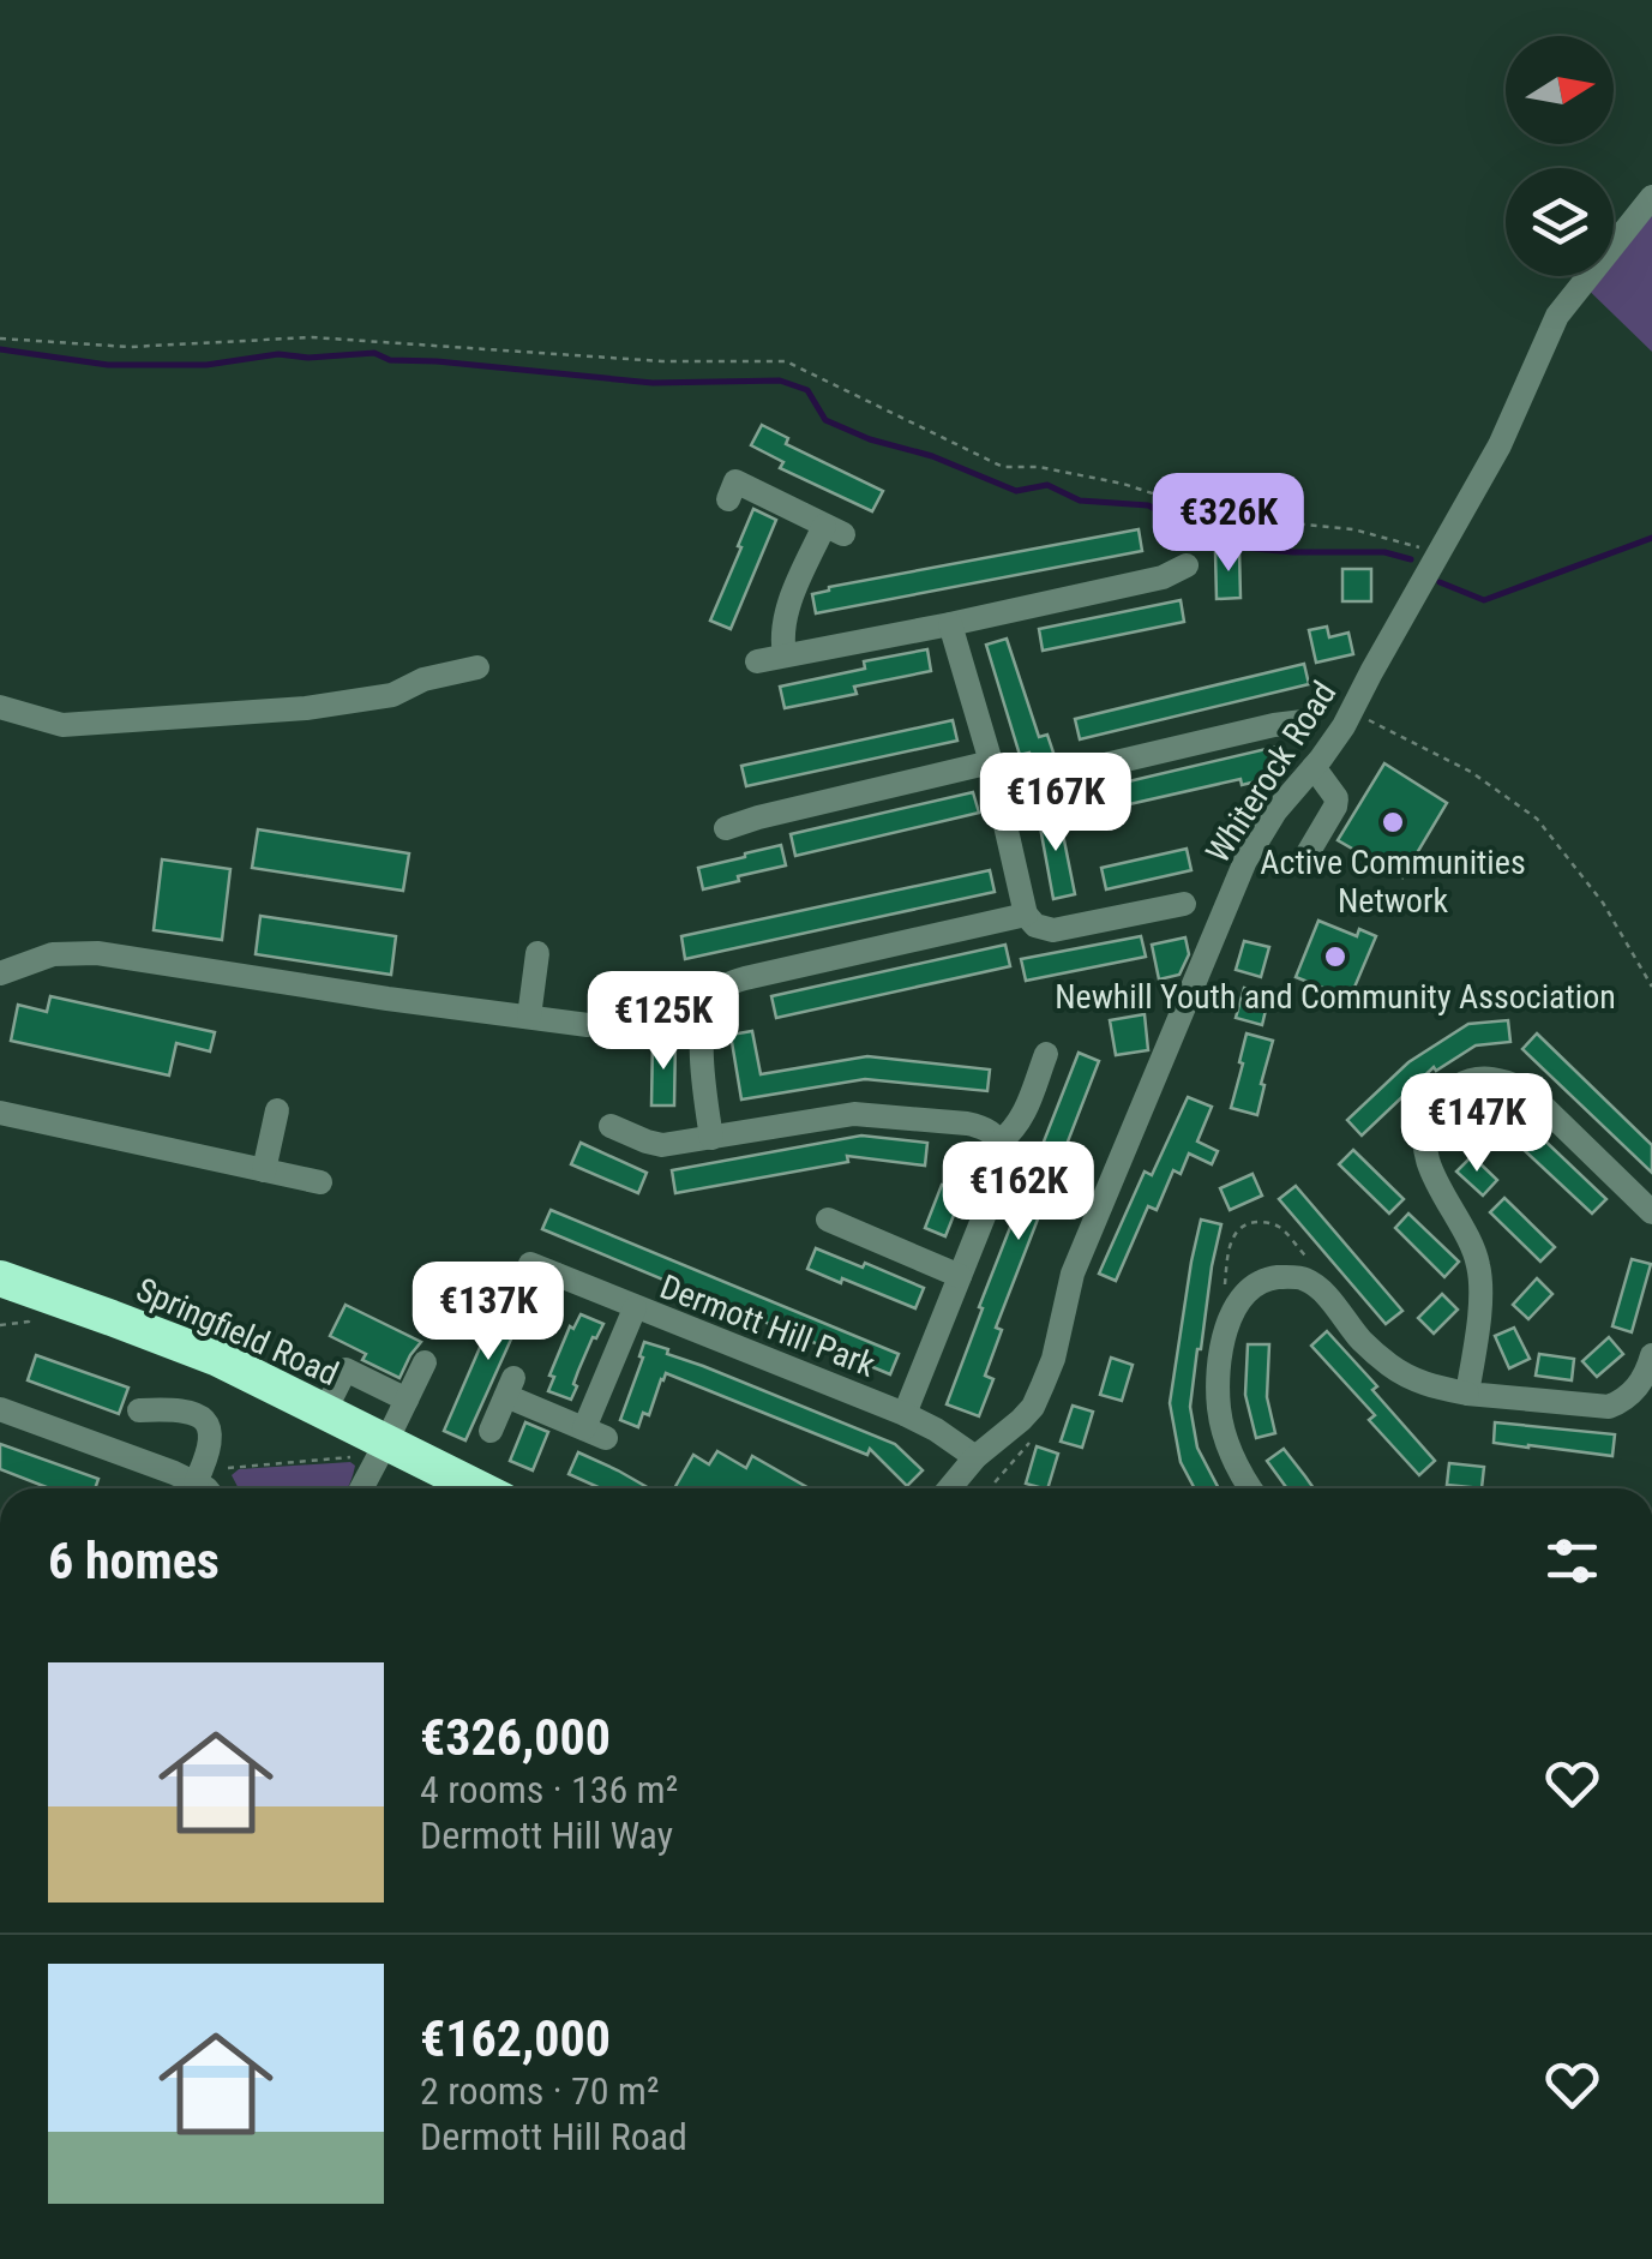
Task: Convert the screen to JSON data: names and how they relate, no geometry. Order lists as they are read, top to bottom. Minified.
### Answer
{"streets":{"highway":["Springfield Road"],"street":["Whiterock Road","Dermott Hill Park"]},"crossings":[["Whiterock Road","Dermott Hill Park"]],"places":["Active Communities Network","Newhill Youth and Community Association"],"north":"right","page":{"price":["€326K","€167K","€125K","€147K","€162K","€137K"],"heading":"6 homes","list":[{"name":"€326,000","note":"4 rooms · 136 m² · Dermott Hill Way"},{"name":"€162,000","note":"2 rooms · 70 m² · Dermott Hill Road"}]}}
